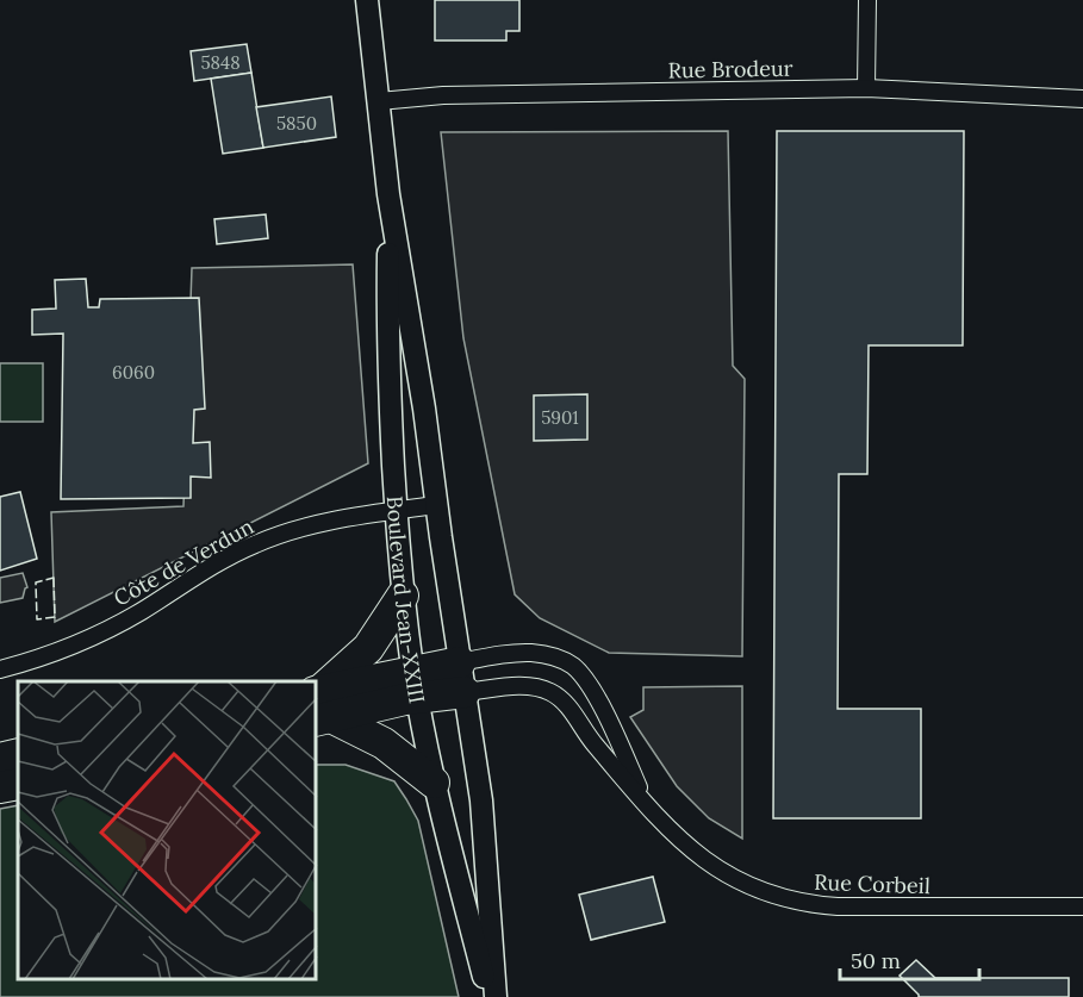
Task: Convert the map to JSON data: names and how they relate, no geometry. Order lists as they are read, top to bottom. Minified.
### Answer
{"streets":{"street":["Rue Brodeur","Côte de Verdun","Boulevard Jean-XXIII","Rue Corbeil"]},"crossings":[["Rue Brodeur","Boulevard Jean-XXIII"],["Côte de Verdun","Boulevard Jean-XXIII"],["Boulevard Jean-XXIII","Rue Corbeil"]],"house_numbers":["5848","5850","6060","5901"],"scale_bar":"50 m"}
